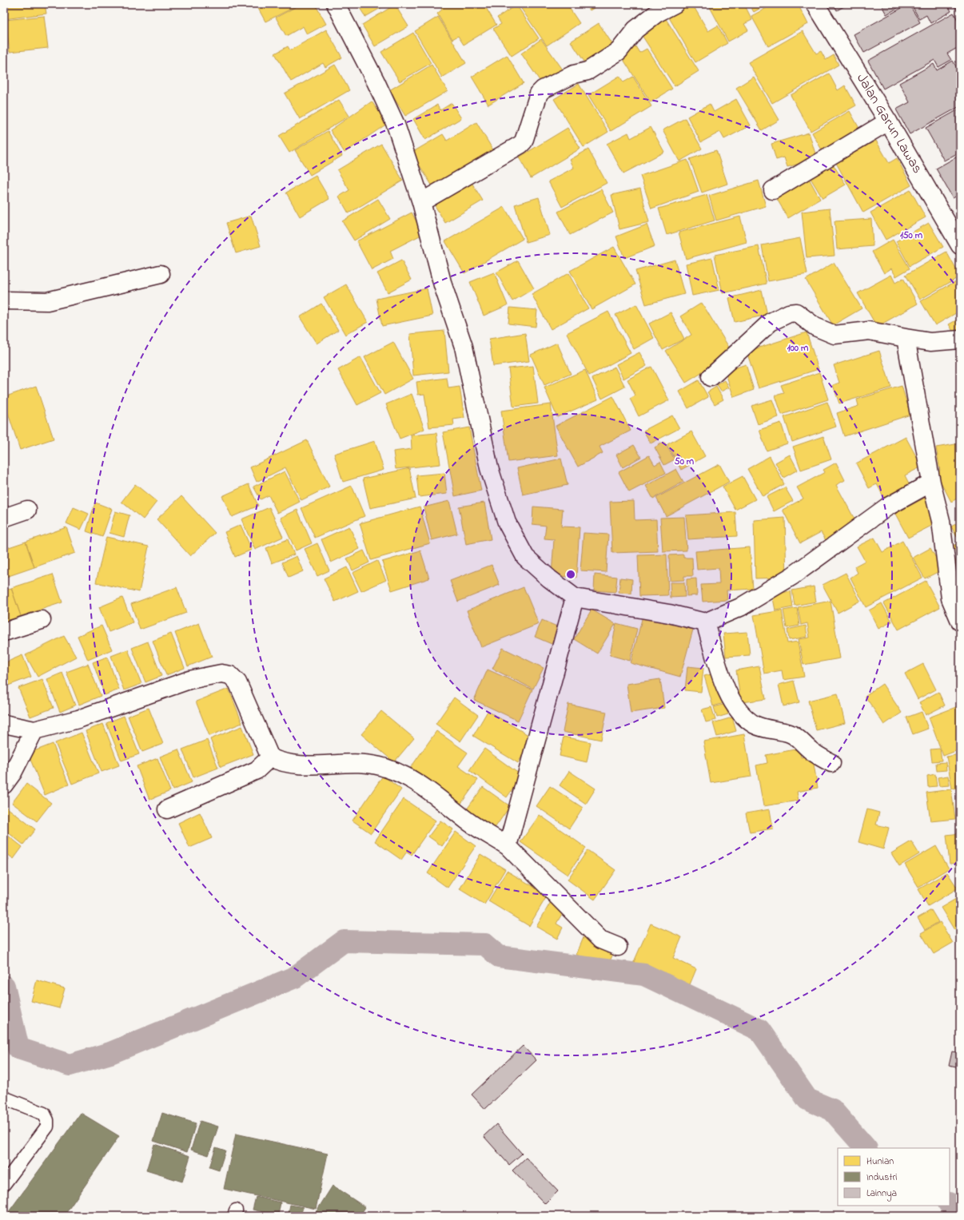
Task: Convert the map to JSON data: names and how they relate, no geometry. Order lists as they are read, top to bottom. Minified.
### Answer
{"streets":{"street":["Jalan Garun Lawas"]},"legend":["Hunian","Industri","Lainnya"],"rings":["150 m","100 m","50 m"]}
